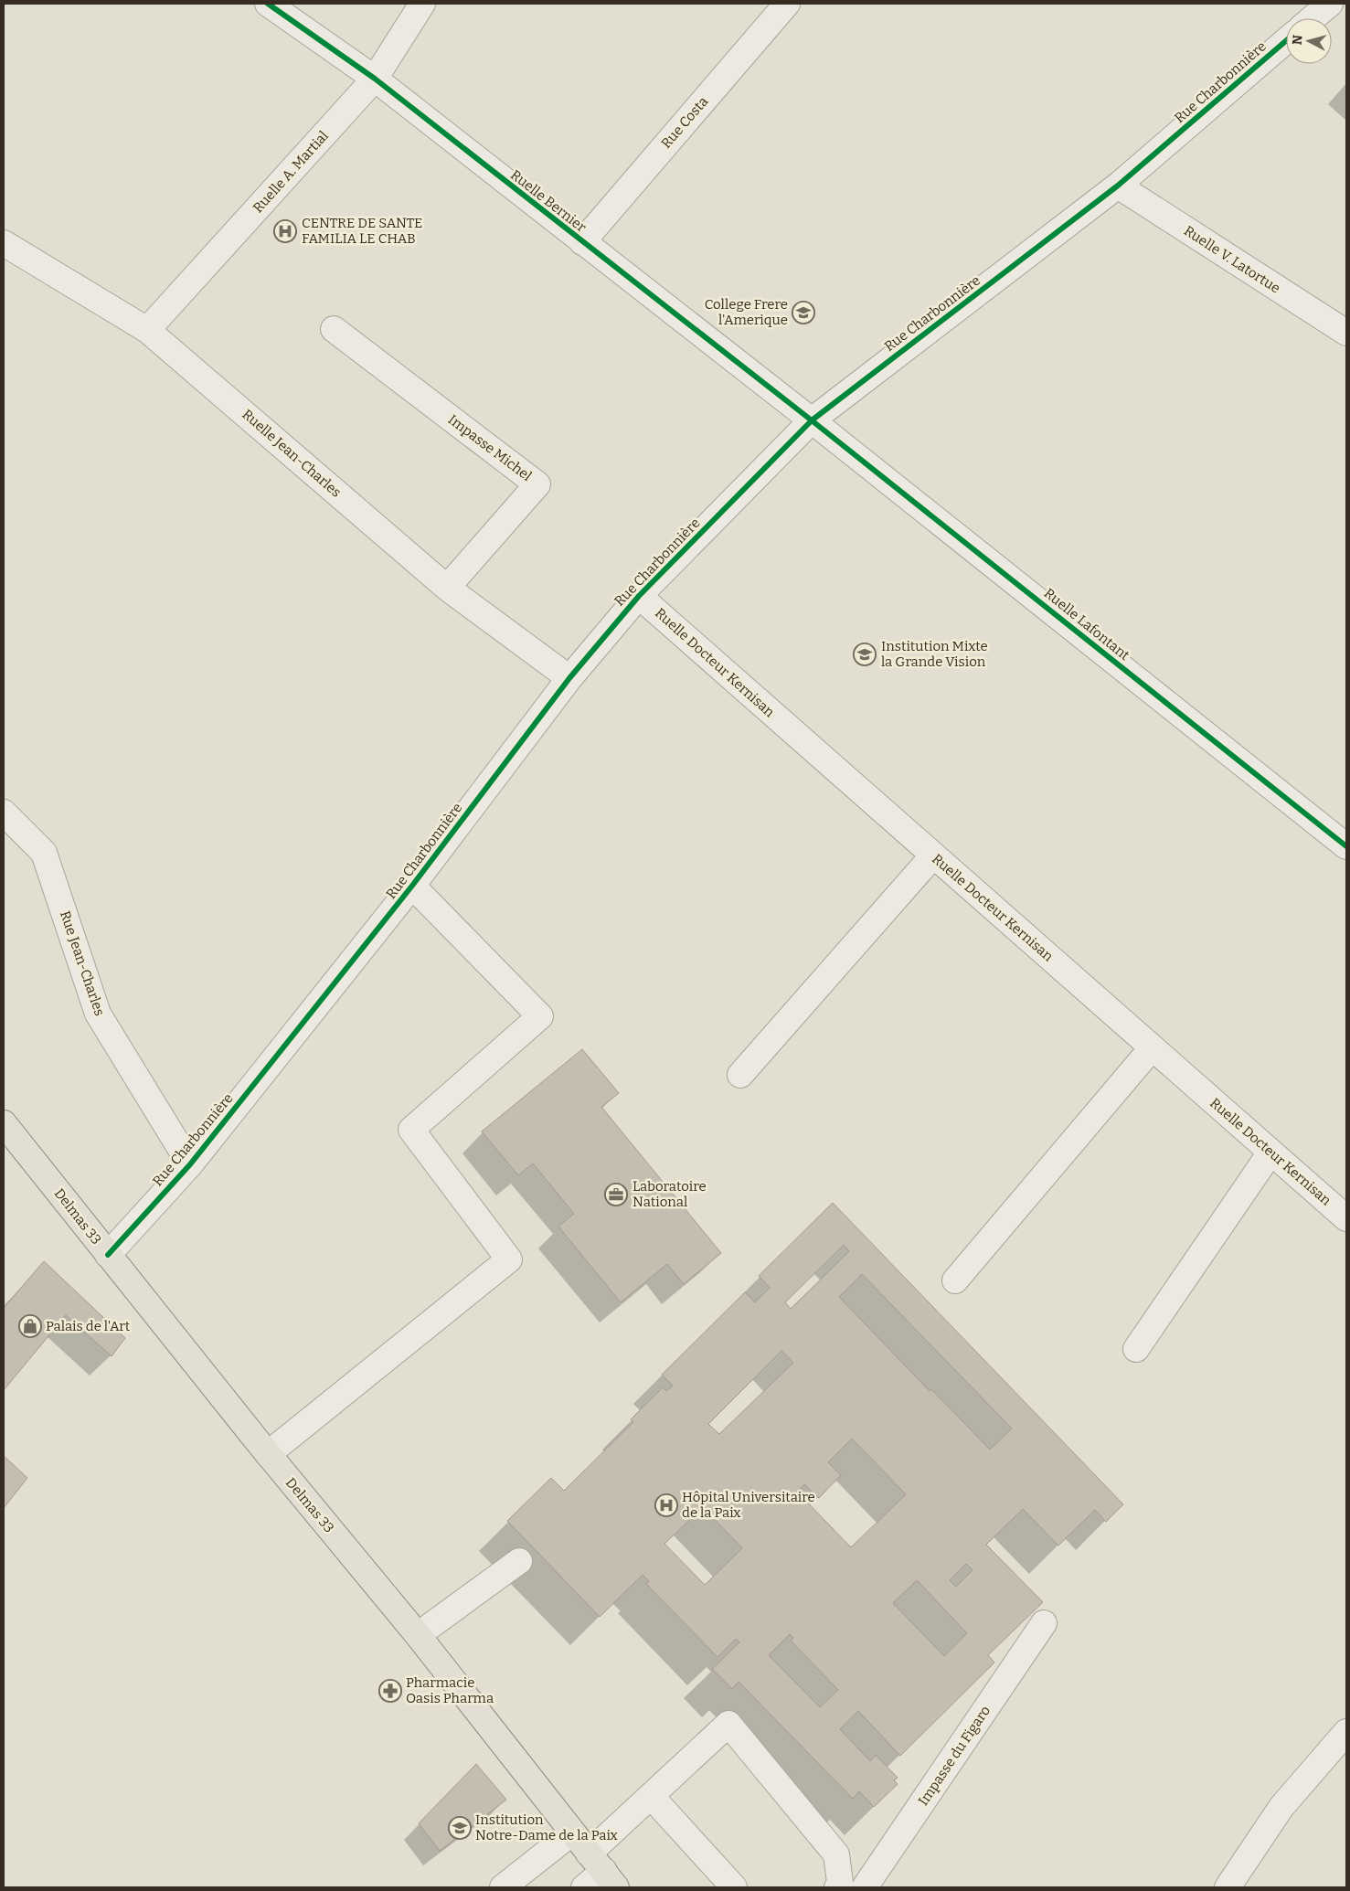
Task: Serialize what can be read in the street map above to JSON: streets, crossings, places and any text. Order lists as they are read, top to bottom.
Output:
{
  "streets": {
    "main road": ["Delmas 33"],
    "street": [
      "Rue Charbonnière",
      "Rue Costa",
      "Ruelle A. Martial",
      "Ruelle Bernier",
      "Ruelle V. Latortue",
      "Impasse Michel",
      "Ruelle Jean-Charles",
      "Ruelle Lafontant",
      "Ruelle Docteur Kernisan",
      "Rue Jean-Charles",
      "Impasse du Figaro"
    ]
  },
  "crossings": [
    ["Rue Charbonnière", "Ruelle Bernier"],
    ["Rue Charbonnière", "Ruelle V. Latortue"],
    ["Rue Charbonnière", "Ruelle Jean-Charles"],
    ["Rue Charbonnière", "Ruelle Lafontant"],
    ["Rue Charbonnière", "Ruelle Docteur Kernisan"],
    ["Rue Charbonnière", "Rue Jean-Charles"],
    ["Rue Charbonnière", "Delmas 33"],
    ["Rue Costa", "Ruelle Bernier"],
    ["Ruelle A. Martial", "Ruelle Bernier"],
    ["Ruelle A. Martial", "Ruelle Jean-Charles"],
    ["Ruelle Bernier", "Ruelle Lafontant"],
    ["Impasse Michel", "Ruelle Jean-Charles"]
  ],
  "places": {
    "hospital": ["CENTRE DE SANTE FAMILIA LE CHAB", "Hôpital Universitaire de la Paix"],
    "school or university": ["College Frere l'Amerique", "Institution Mixte la Grande Vision", "Institution Notre-Dame de la Paix"],
    "office": ["Laboratoire National"],
    "shop": ["Palais de l'Art"],
    "pharmacy": ["Pharmacie Oasis Pharma"]
  },
  "north": "left"
}
